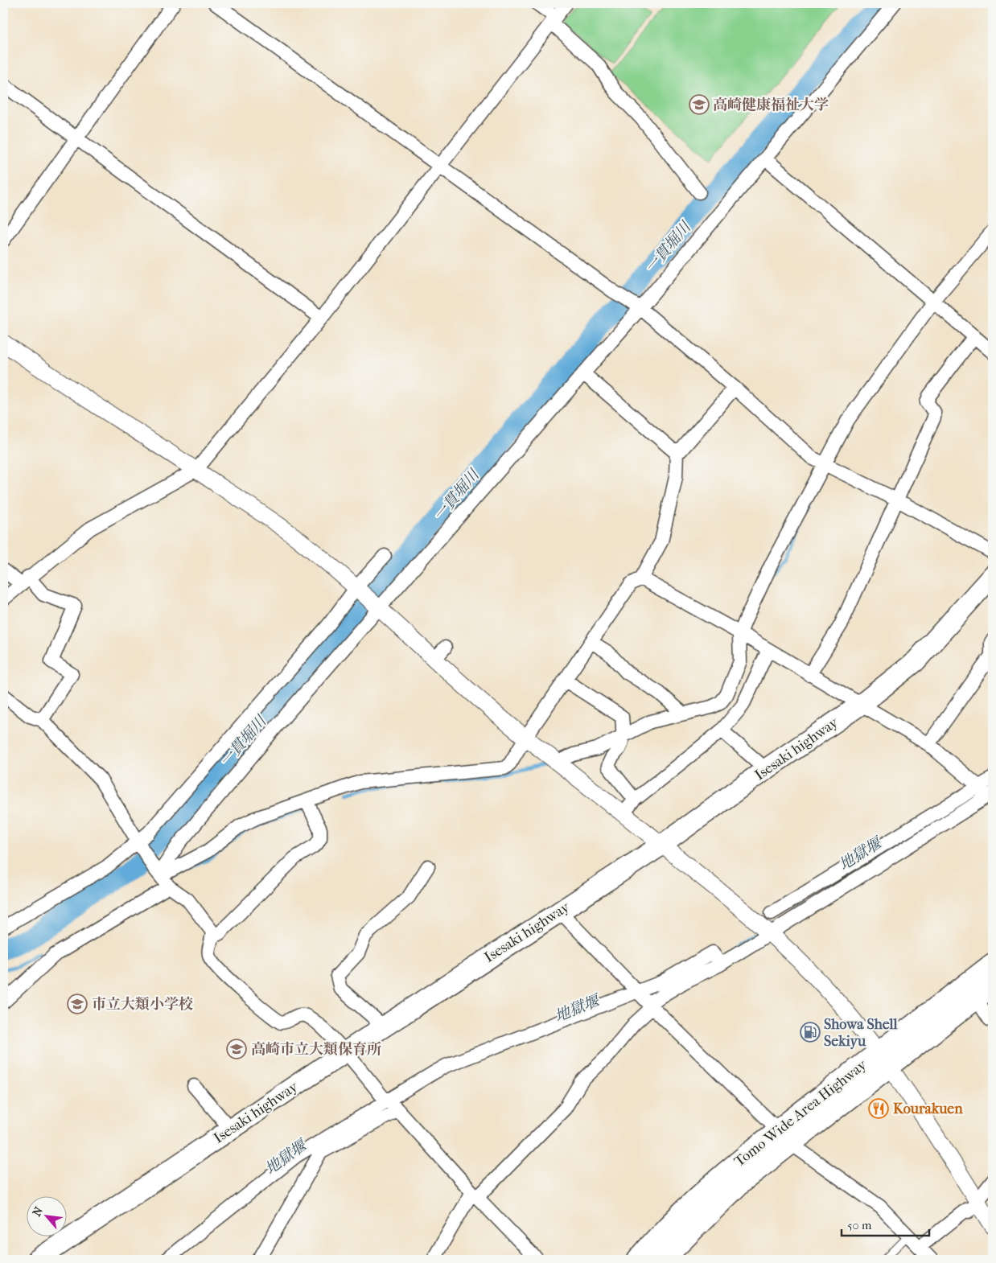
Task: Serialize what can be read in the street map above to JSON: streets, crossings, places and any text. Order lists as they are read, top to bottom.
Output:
{
  "streets": {
    "highway": ["Tomo Wide Area Highway"],
    "main road": ["Isesaki highway"]
  },
  "water": ["一貫堀川", "地獄堰"],
  "places": {
    "school or university": ["高崎健康福祉大学", "市立大類小学校", "高崎市立大類保育所"],
    "fuel station": ["Showa Shell Sekiyu"],
    "restaurant": ["Kourakuen"]
  },
  "scale_bar": "50 m",
  "north": "top left"
}
